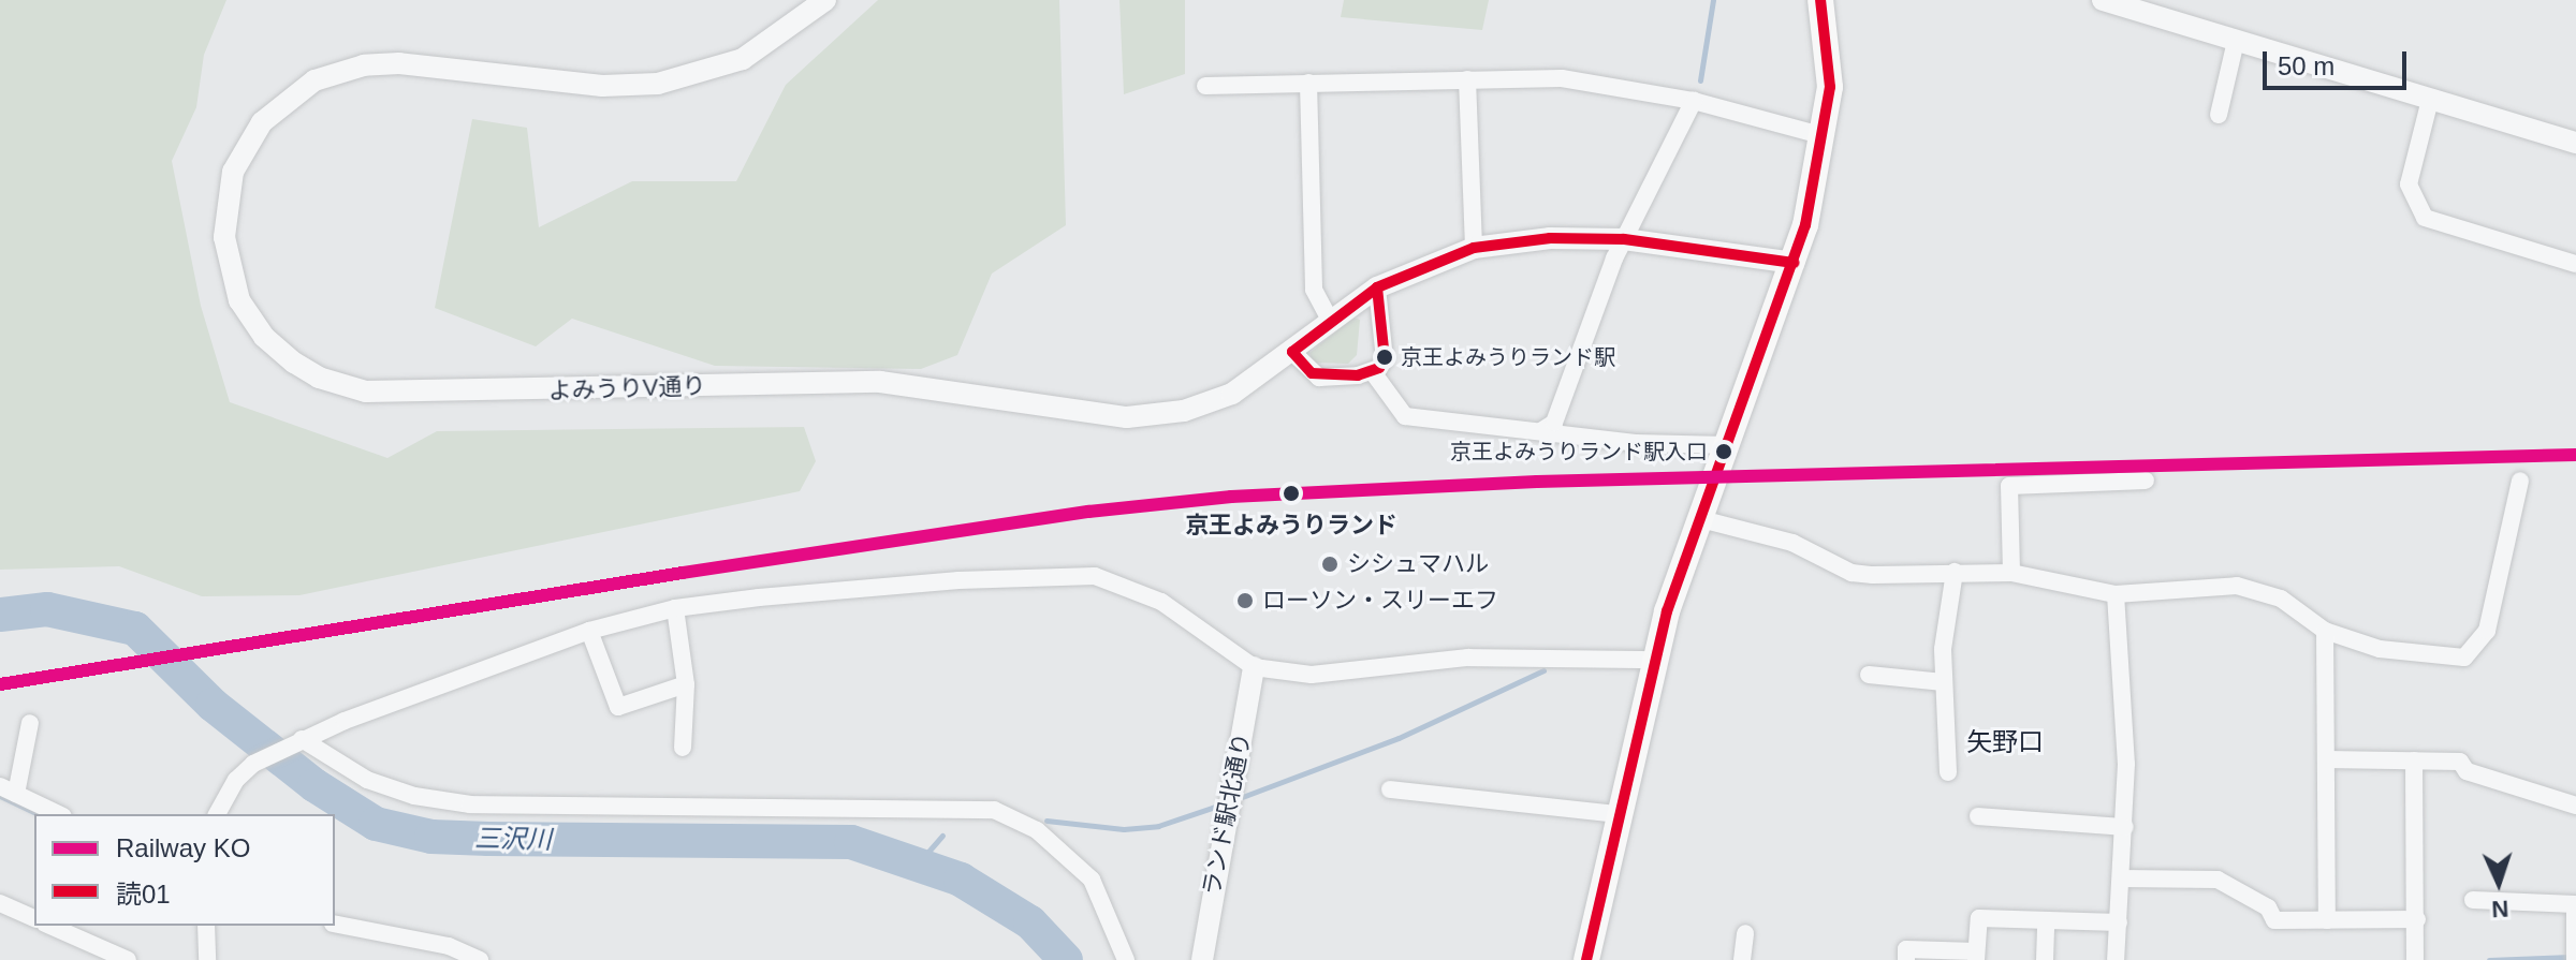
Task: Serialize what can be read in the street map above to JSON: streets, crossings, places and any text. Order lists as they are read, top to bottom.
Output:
{
  "streets": {
    "street": ["よみうりV通り", "ランド駅北通り"]
  },
  "districts": ["矢野口"],
  "water": ["三沢川"],
  "places": [
    "京王よみうりランド駅",
    "京王よみうりランド駅入口",
    "京王よみうりランド",
    "シシュマハル",
    "ローソン・スリーエフ"
  ],
  "lines": ["transit line 読01", "rail line KO"],
  "legend": ["Railway KO", "読01"],
  "scale_bar": "50 m",
  "north": "bottom"
}
